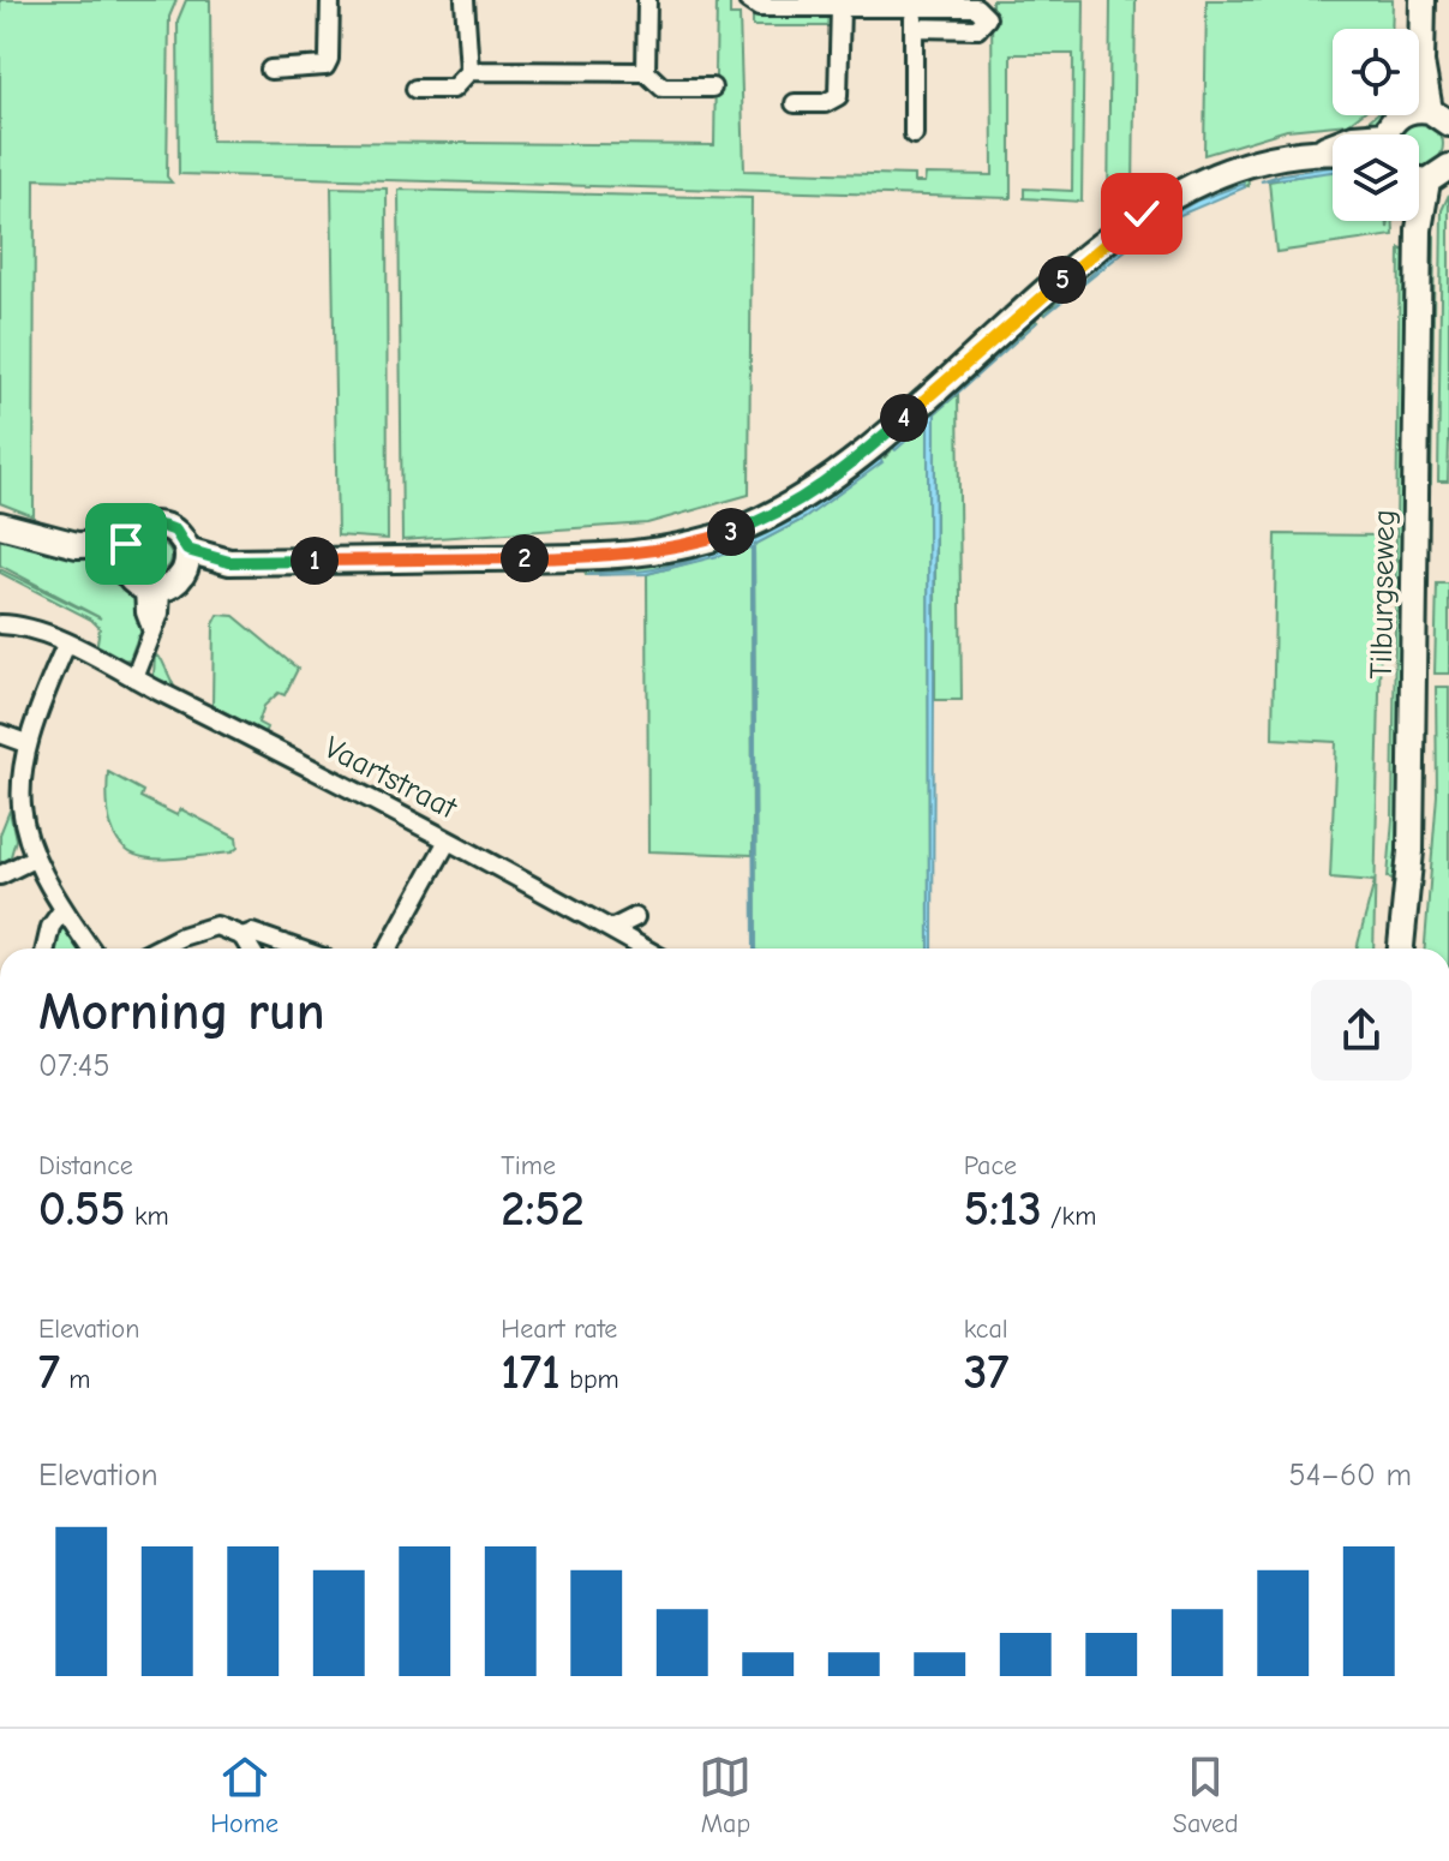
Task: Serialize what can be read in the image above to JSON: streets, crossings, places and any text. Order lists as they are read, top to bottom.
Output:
{
  "streets": {
    "main road": ["Tilburgseweg"],
    "street": ["Vaartstraat"]
  },
  "page": {
    "pins": [
      "5",
      "4",
      "3",
      "2",
      "1"
    ],
    "heading": ["Morning run", "07:45"],
    "stats": [
      ["Distance", "0.55 km"],
      ["Time", "2:52"],
      ["Pace", "5:13 /km"],
      ["Elevation", "7 m"],
      ["Heart rate", "171 bpm"],
      ["kcal", "37"]
    ],
    "chart": ["Elevation", "54–60 m"],
    "tabs": ["Home", "Map", "Saved"]
  }
}
